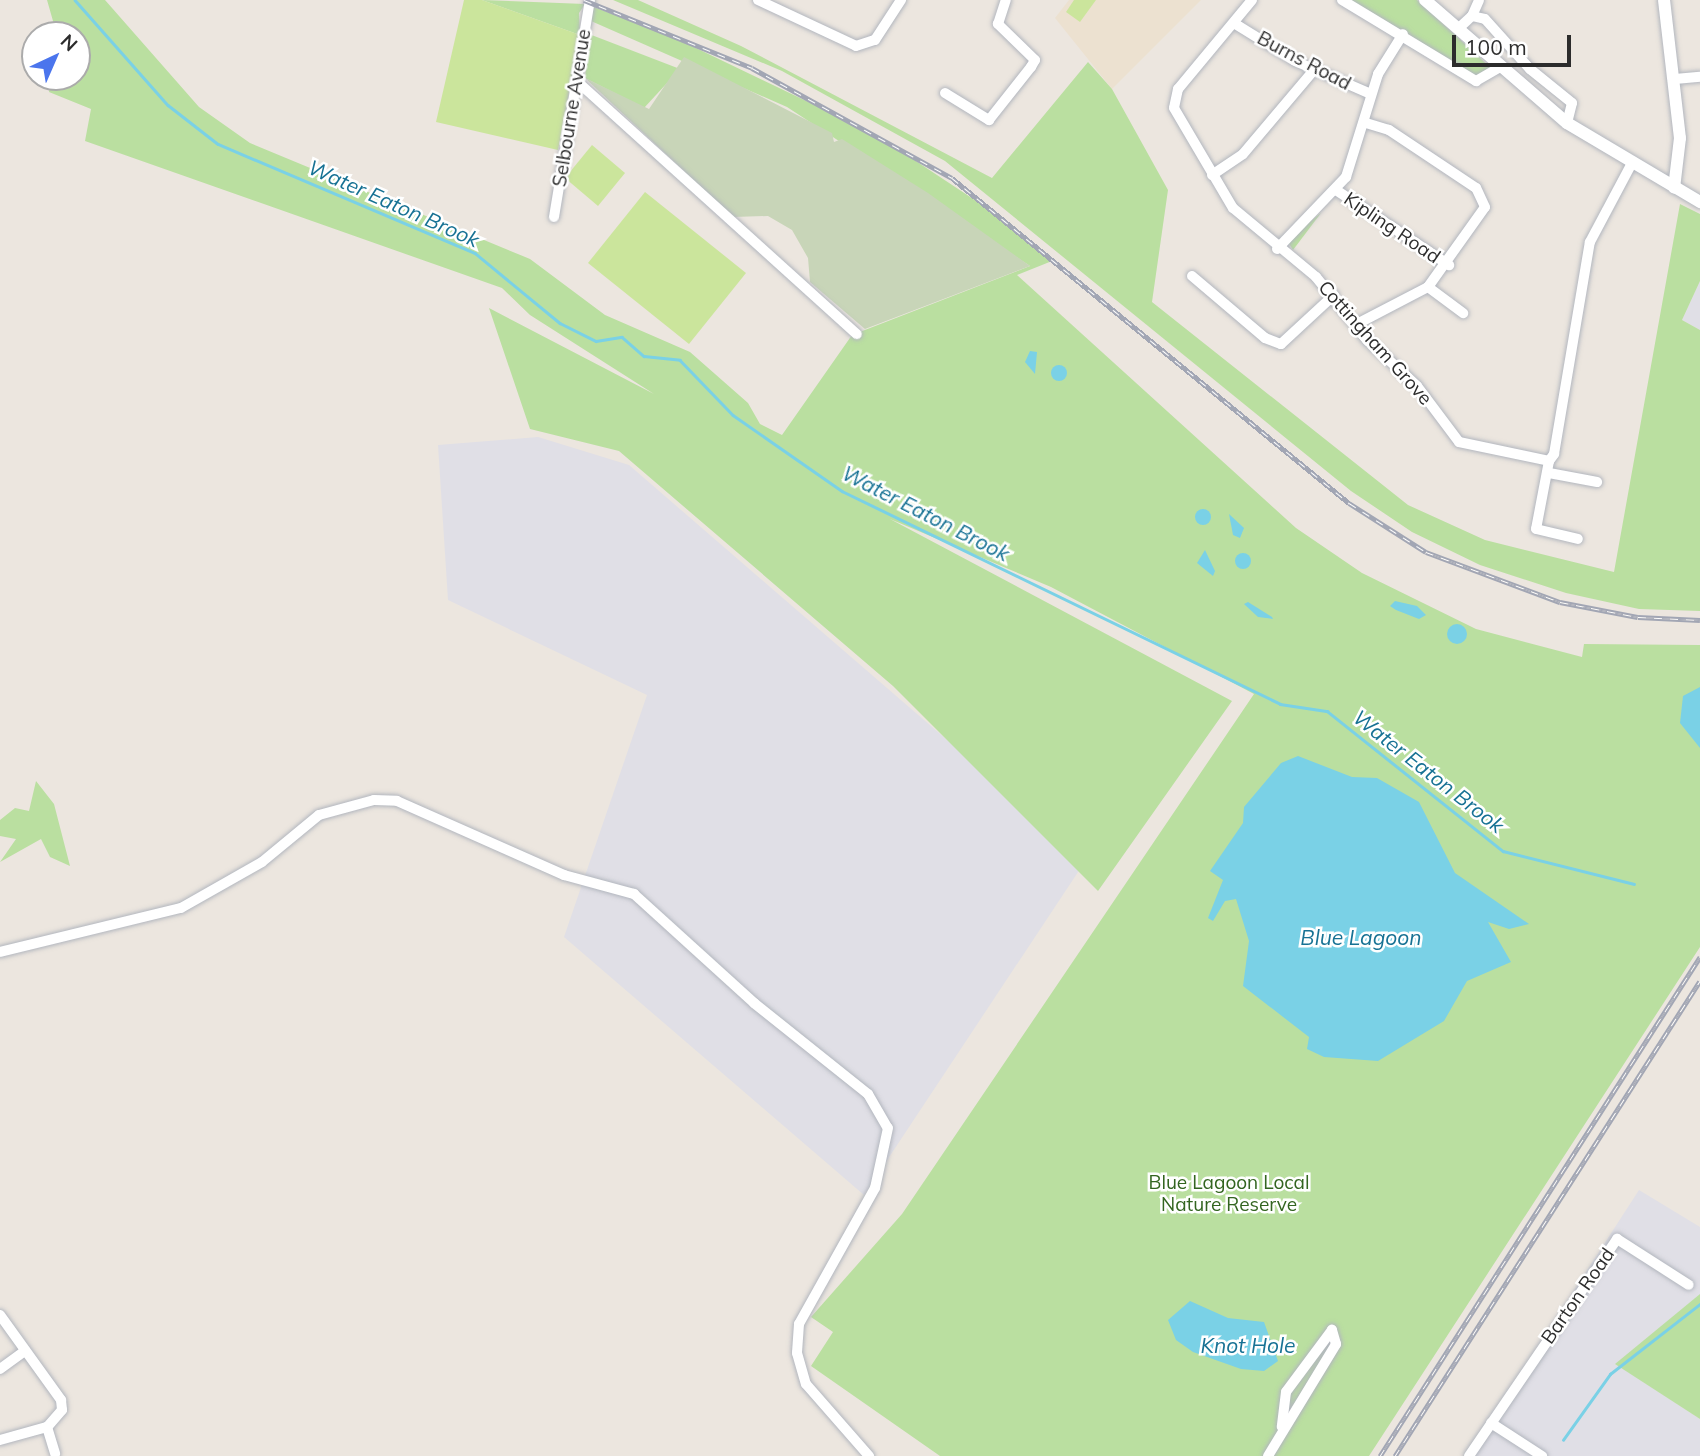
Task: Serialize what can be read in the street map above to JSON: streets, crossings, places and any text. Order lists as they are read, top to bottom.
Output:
{
  "streets": {
    "street": [
      "Burns Road",
      "Selbourne Avenue",
      "Kipling Road",
      "Cottingham Grove",
      "Barton Road"
    ]
  },
  "crossings": [
    ["Burns Road", "Cottingham Grove"]
  ],
  "water": ["Water Eaton Brook", "Blue Lagoon", "Knot Hole"],
  "parks": ["Blue Lagoon Local Nature Reserve"],
  "scale_bar": "100 m",
  "north": "top right"
}
